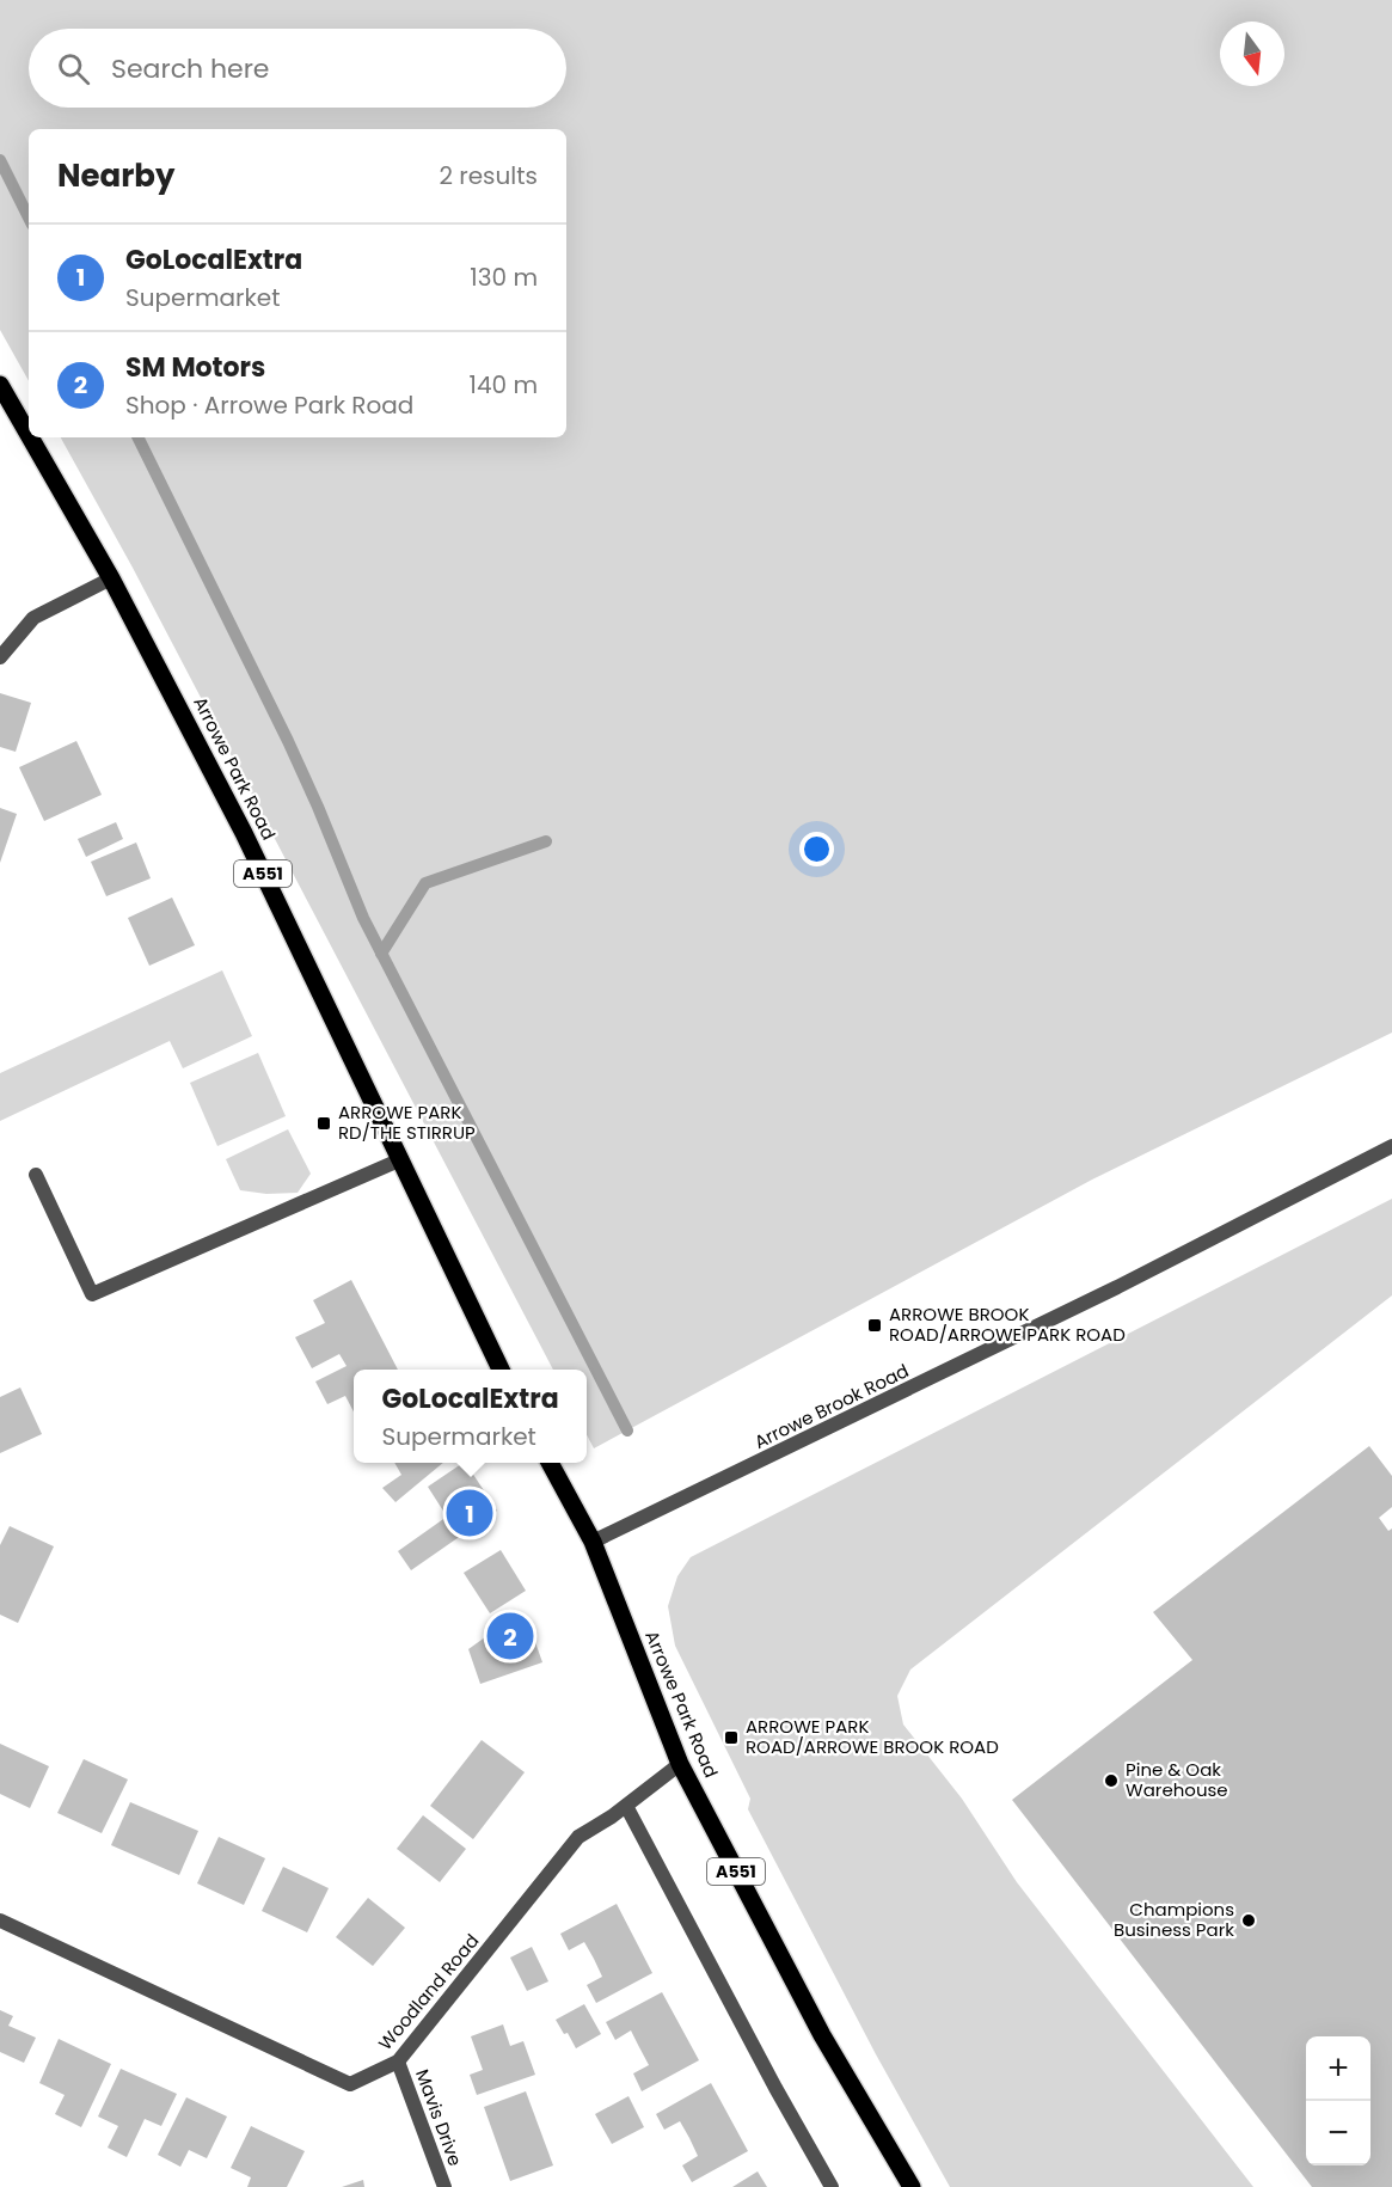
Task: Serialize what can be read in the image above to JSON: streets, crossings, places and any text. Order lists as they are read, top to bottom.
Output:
{
  "streets": {
    "main road": ["Arrowe Park Road", "A551"],
    "street": ["Arrowe Brook Road", "Woodland Road", "Mavis Drive"]
  },
  "crossings": [
    ["Arrowe Park Road", "Arrowe Brook Road"],
    ["Arrowe Park Road", "Woodland Road"],
    ["Woodland Road", "Mavis Drive"]
  ],
  "places": {
    "transit": ["ARROWE PARK RD/THE STIRRUP", "ARROWE BROOK ROAD/ARROWE PARK ROAD", "ARROWE PARK ROAD/ARROWE BROOK ROAD"],
    "other": ["Pine & Oak Warehouse", "Champions Business Park"]
  },
  "north": "bottom",
  "page": {
    "search": "Search here",
    "heading": ["Nearby", "2 results"],
    "list": [
      {
        "mark": "1",
        "name": "GoLocalExtra",
        "note": "Supermarket",
        "value": "130 m"
      },
      {
        "mark": "2",
        "name": "SM Motors",
        "note": "Shop · Arrowe Park Road",
        "value": "140 m"
      }
    ],
    "popup": ["GoLocalExtra", "Supermarket"],
    "pins": ["1", "2"],
    "map_buttons": ["+", "−"]
  }
}
